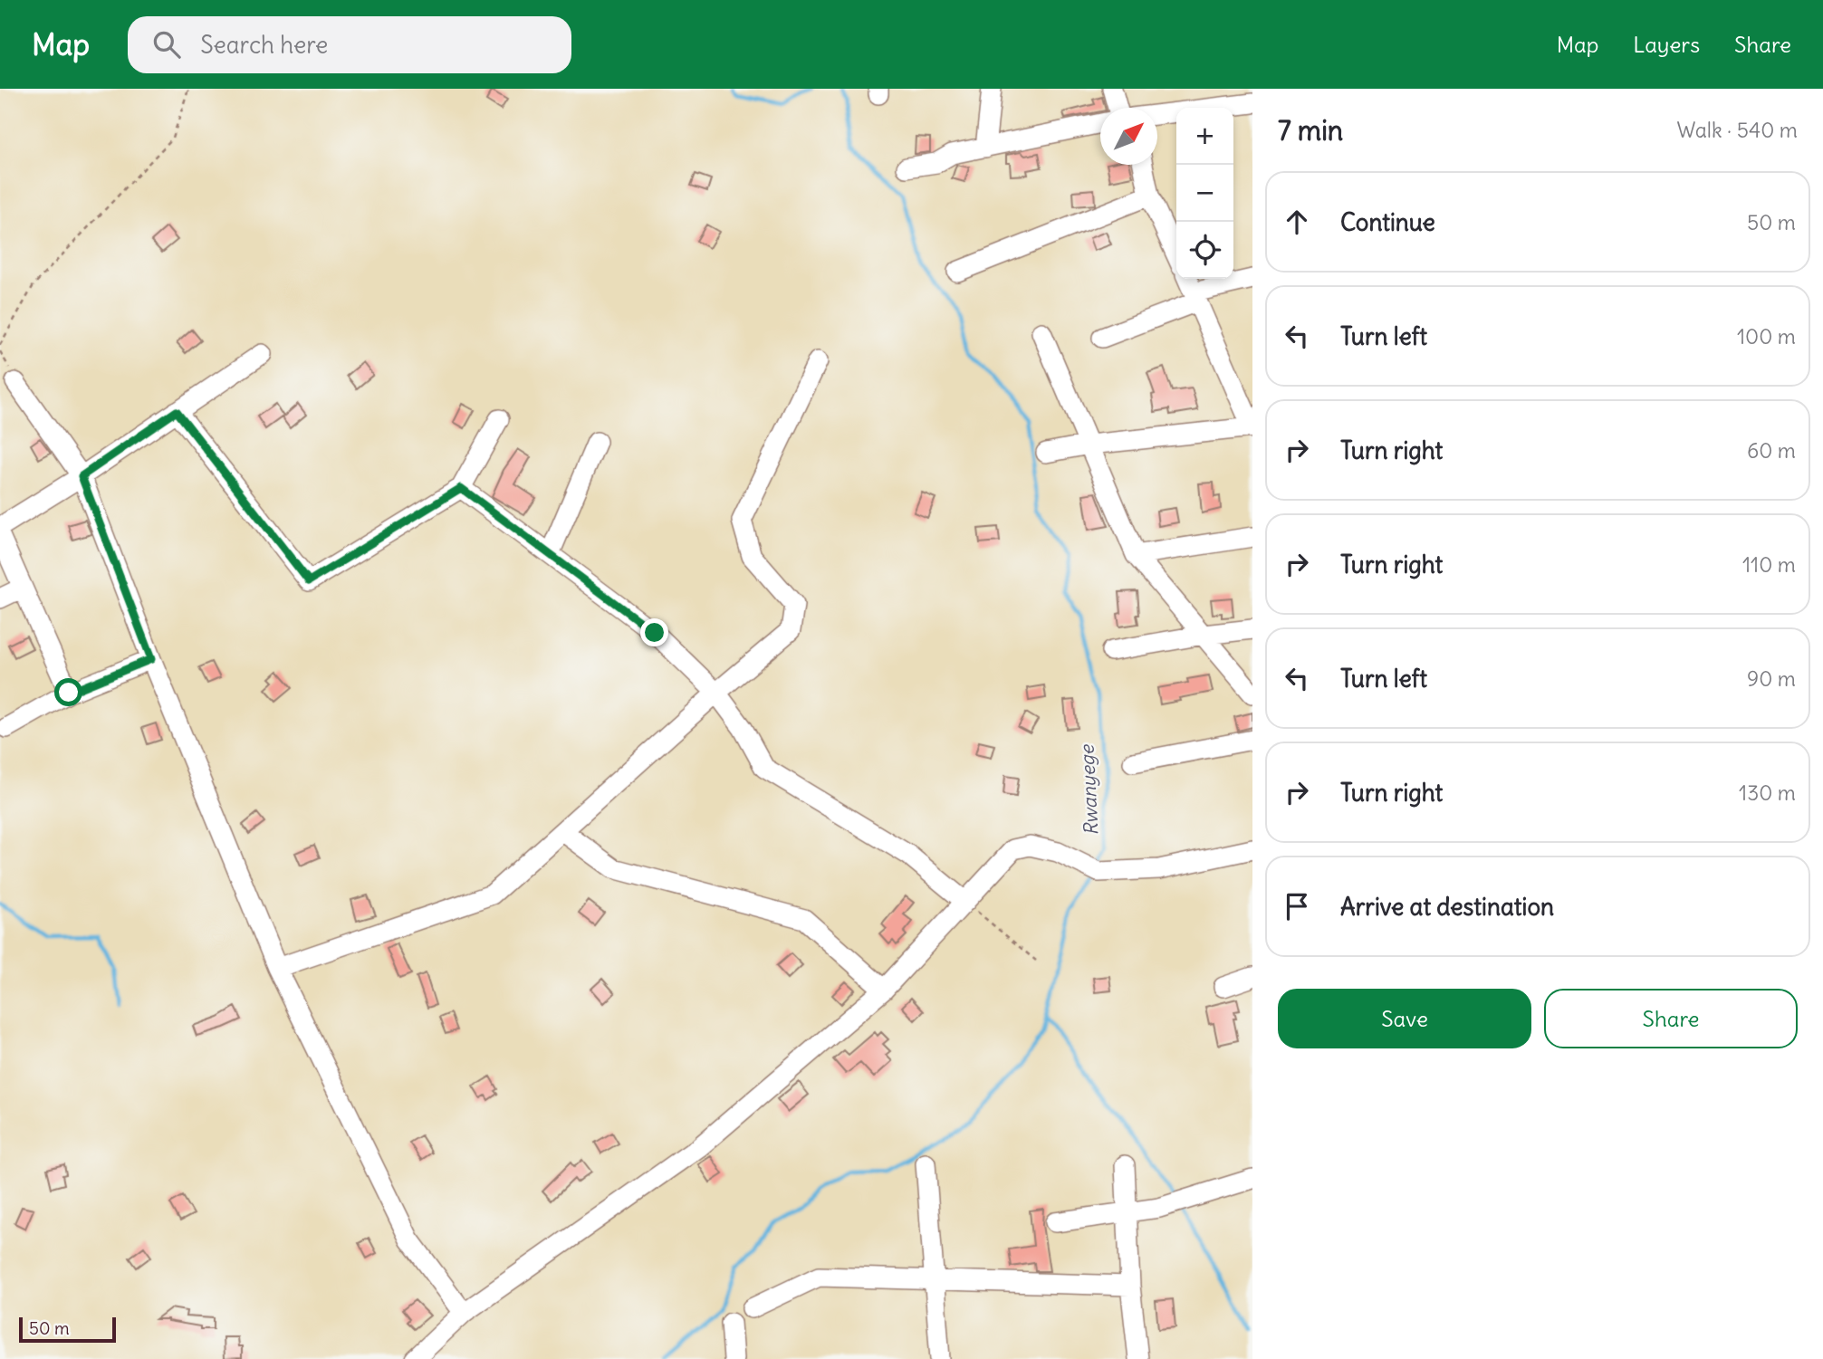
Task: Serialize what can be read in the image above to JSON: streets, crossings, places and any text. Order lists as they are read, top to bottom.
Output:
{
  "water": ["Rwanyege"],
  "scale_bar": "50 m",
  "north": "top right",
  "page": {
    "header": "Map",
    "search": "Search here",
    "nav": ["Map", "Layers", "Share"],
    "heading": ["7 min", "Walk · 540 m"],
    "map_buttons": ["+", "−"],
    "list": [
      ["Continue", "50 m"],
      ["Turn left", "100 m"],
      ["Turn right", "60 m"],
      ["Turn right", "110 m"],
      ["Turn left", "90 m"],
      ["Turn right", "130 m"],
      "Arrive at destination"
    ],
    "buttons": ["Save", "Share"],
    "scale": "50 m"
  }
}
